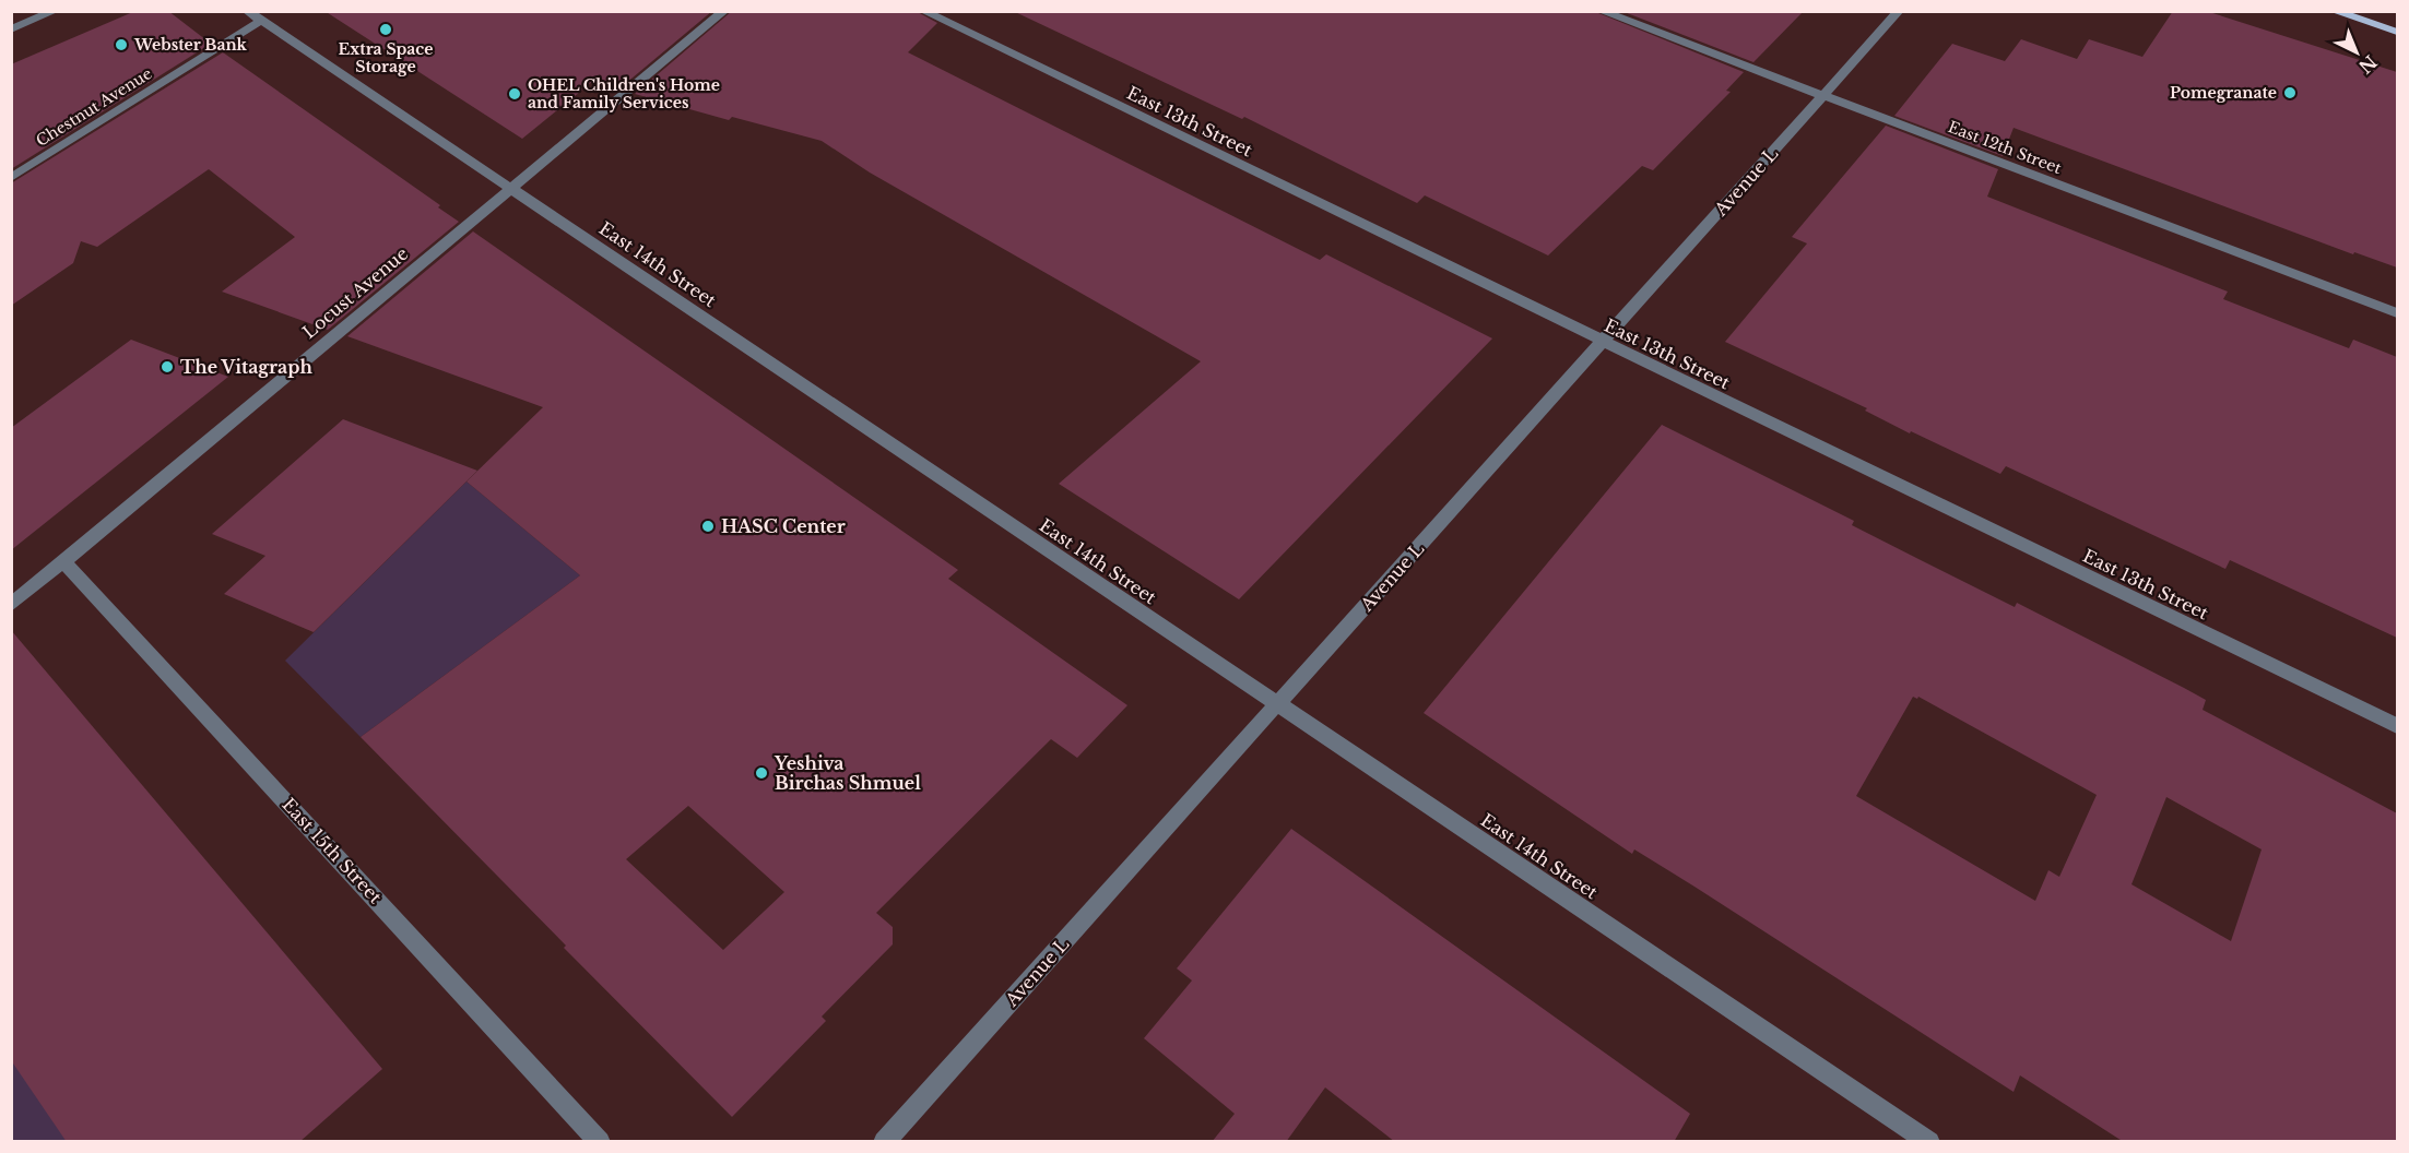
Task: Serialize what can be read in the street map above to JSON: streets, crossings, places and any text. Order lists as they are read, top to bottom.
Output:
{
  "streets": {
    "street": [
      "Chestnut Avenue",
      "East 13th Street",
      "East 12th Street",
      "Avenue L",
      "East 14th Street",
      "Locust Avenue",
      "East 15th Street"
    ]
  },
  "crossings": [
    ["Chestnut Avenue", "East 14th Street"],
    ["East 13th Street", "Avenue L"],
    ["East 12th Street", "Avenue L"],
    ["Avenue L", "East 14th Street"],
    ["East 14th Street", "Locust Avenue"],
    ["Locust Avenue", "East 15th Street"]
  ],
  "places": [
    "Extra Space Storage",
    "Webster Bank",
    "Pomegranate",
    "OHEL Children's Home and Family Services",
    "The Vitagraph",
    "HASC Center",
    "Yeshiva Birchas Shmuel"
  ],
  "north": "bottom right"
}
